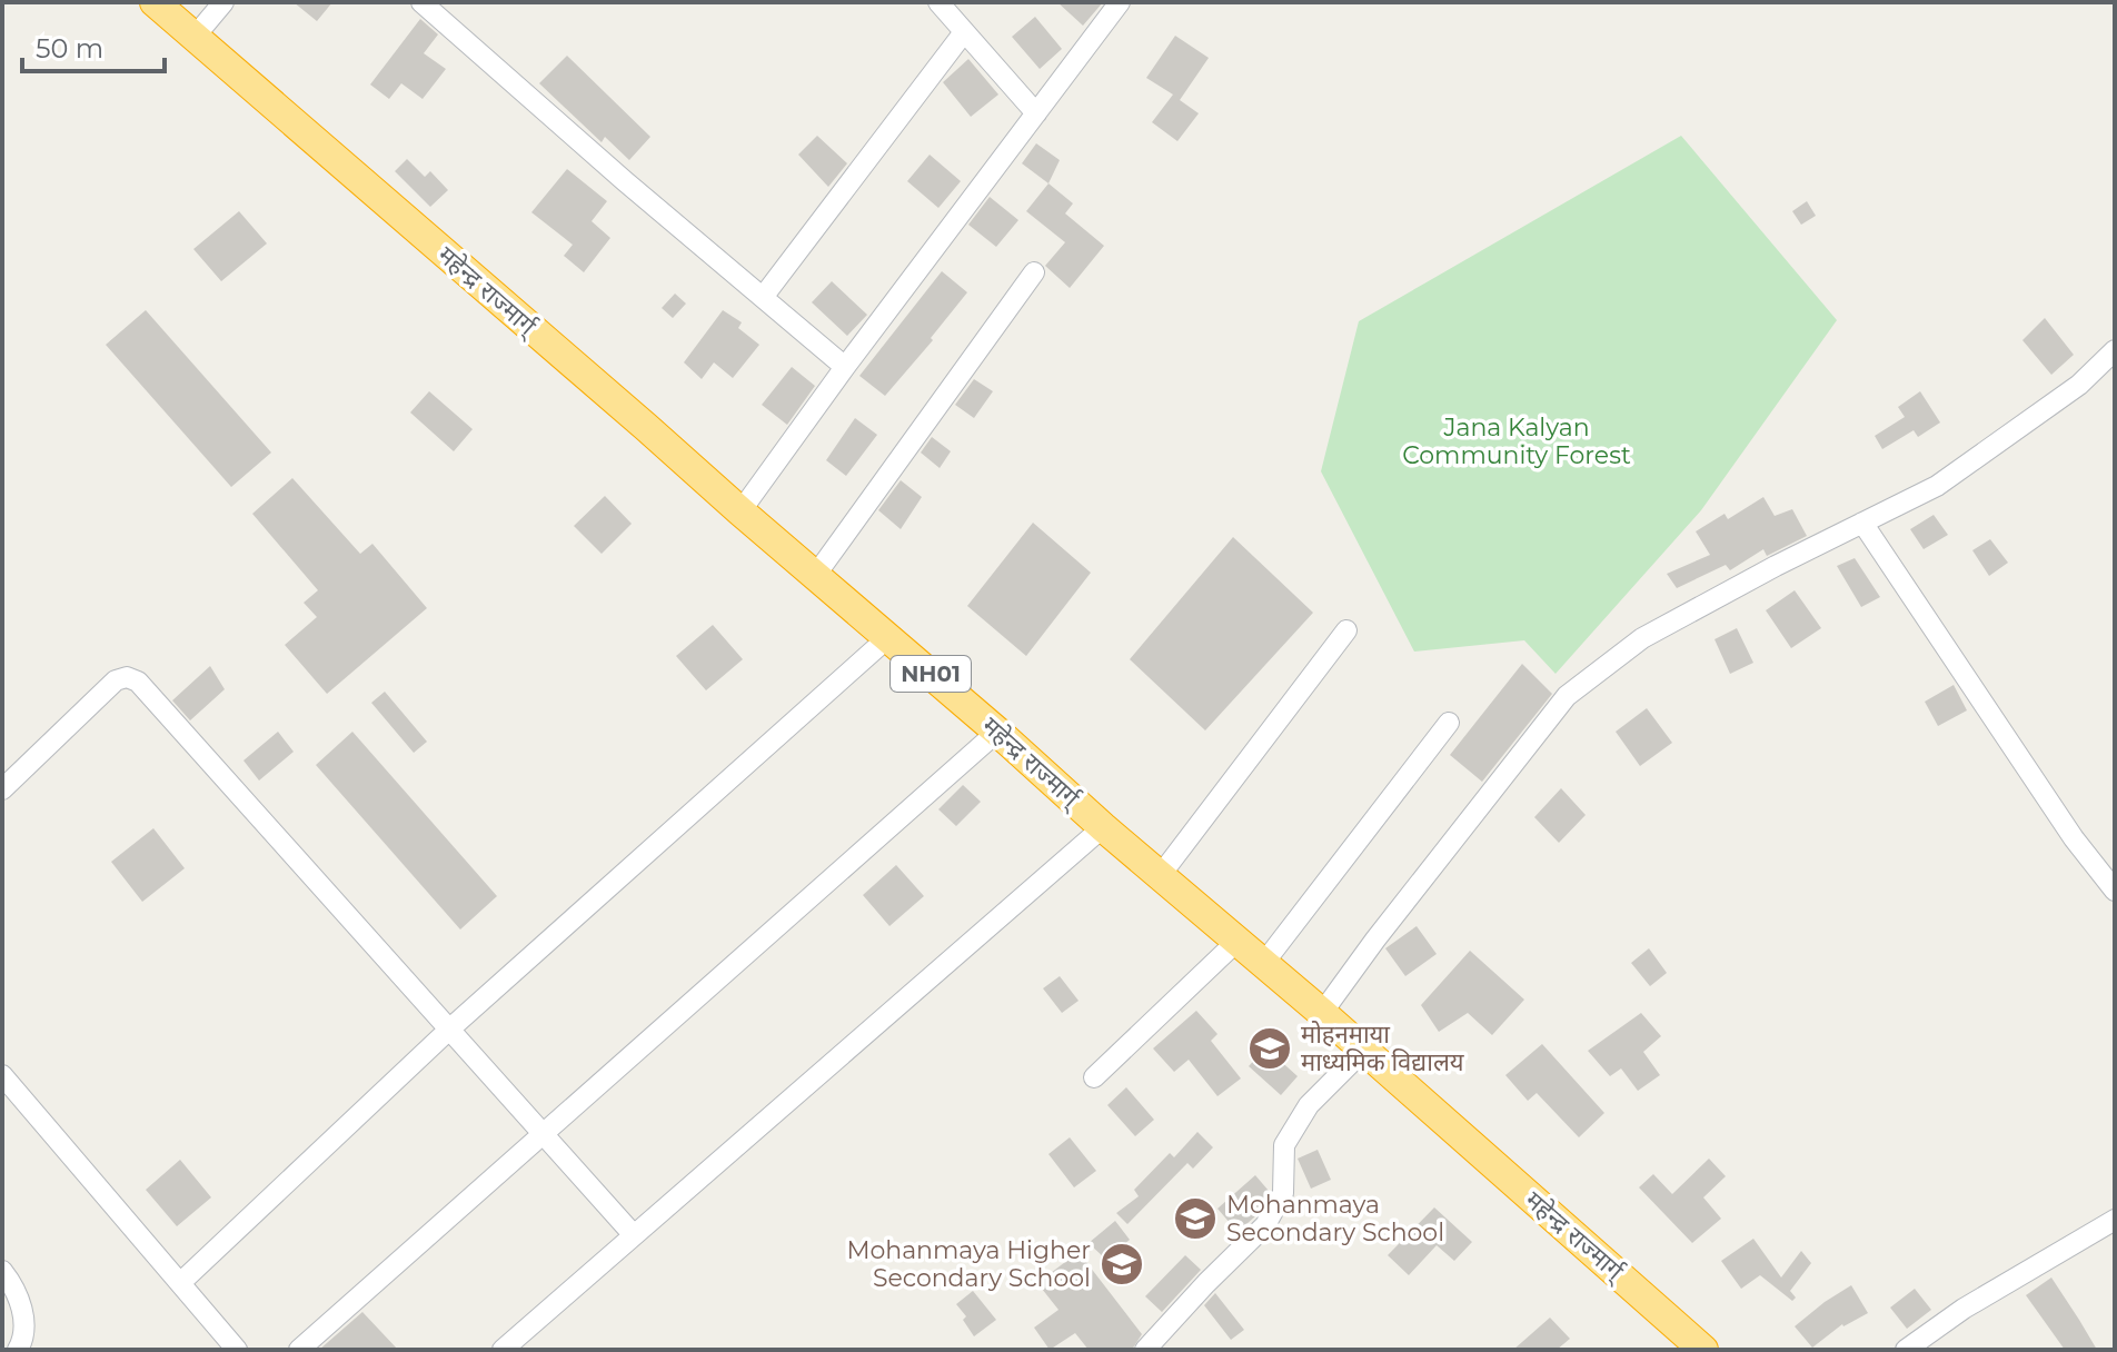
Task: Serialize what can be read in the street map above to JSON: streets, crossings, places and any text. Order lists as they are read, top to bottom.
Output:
{
  "streets": {
    "highway": ["महेन्द्र राज्मार्ग्", "NH01"]
  },
  "parks": ["Jana Kalyan Community Forest"],
  "places": {
    "school or university": ["मोहनमाया माध्यमिक विद्यालय", "Mohanmaya Secondary School", "Mohanmaya Higher Secondary School"]
  },
  "scale_bar": "50 m"
}
